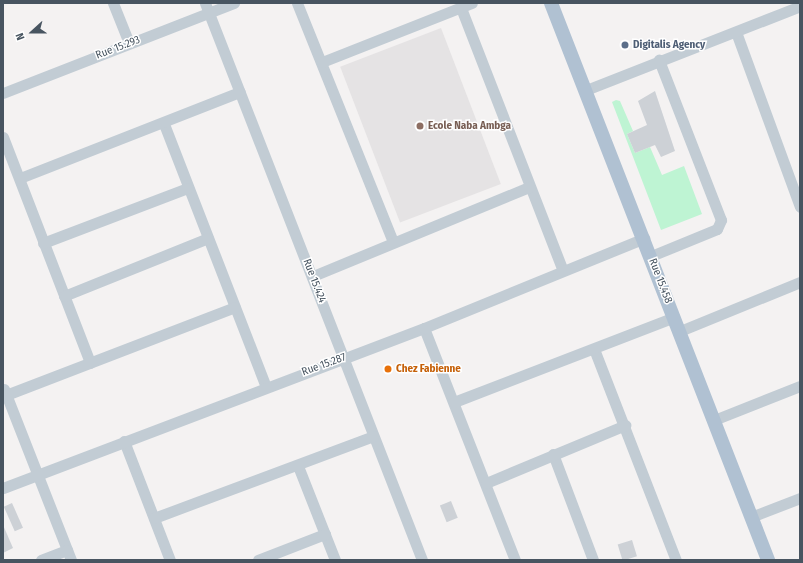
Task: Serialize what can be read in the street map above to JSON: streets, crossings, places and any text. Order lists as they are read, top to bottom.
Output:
{
  "streets": {
    "main road": ["Rue 15.458"],
    "street": ["Rue 15.293", "Rue 15.424", "Rue 15.287"]
  },
  "crossings": [
    ["Rue 15.293", "Rue 15.424"],
    ["Rue 15.424", "Rue 15.287"],
    ["Rue 15.458", "Rue 15.287"]
  ],
  "places": ["Digitalis Agency", "Ecole Naba Ambga", "Chez Fabienne"],
  "north": "left"
}
